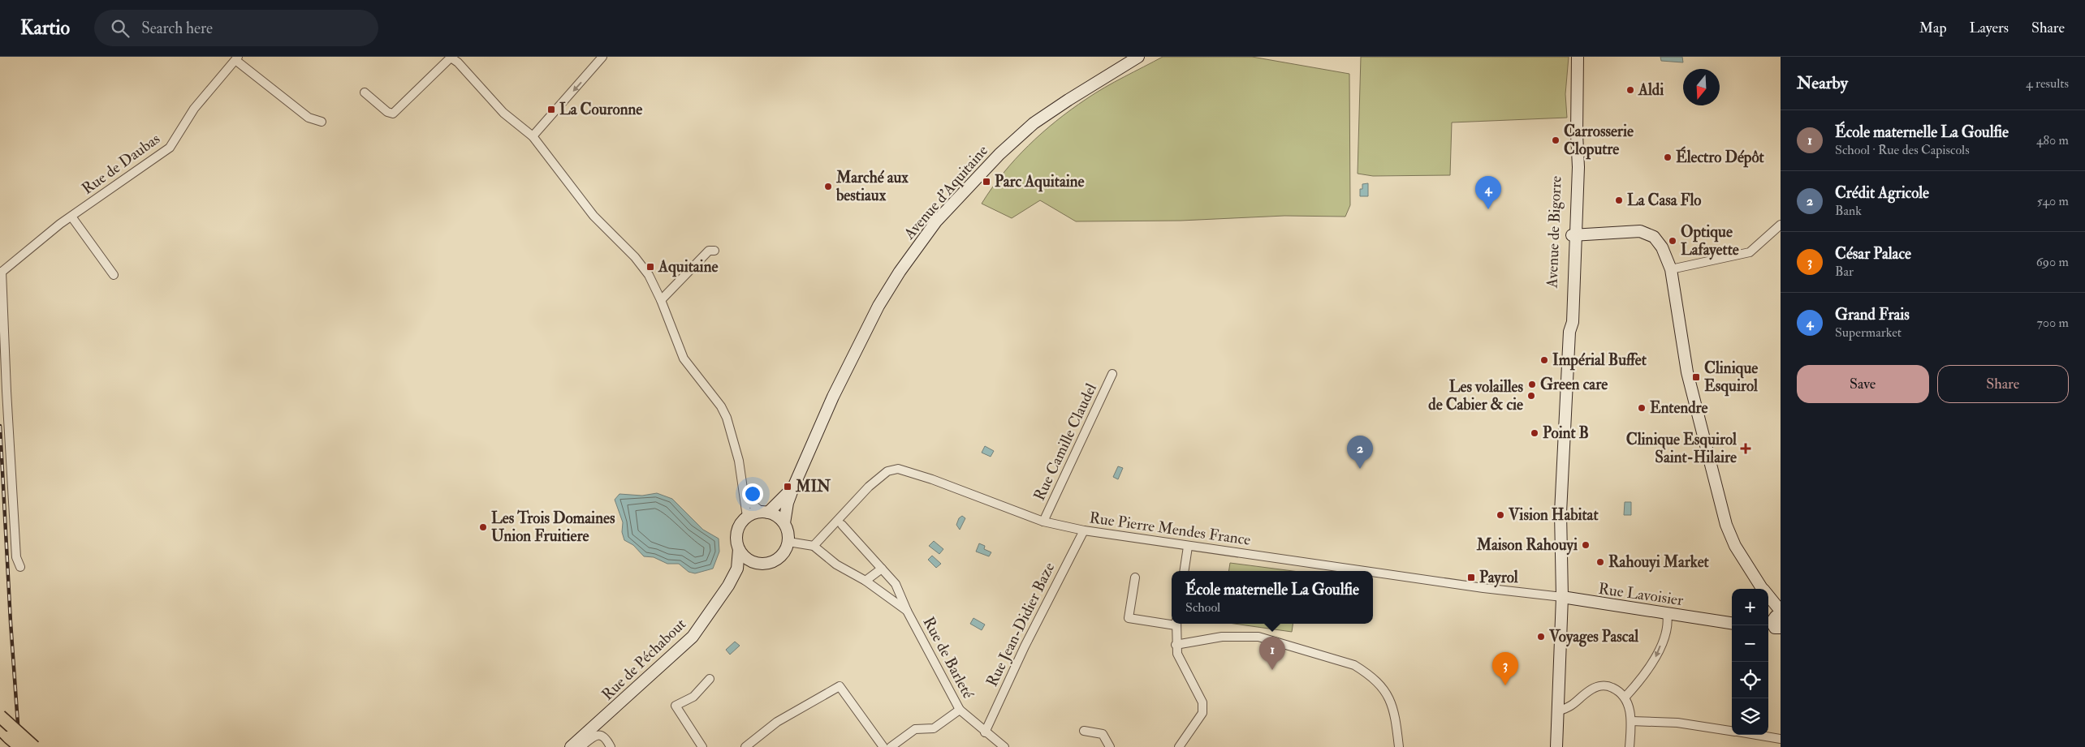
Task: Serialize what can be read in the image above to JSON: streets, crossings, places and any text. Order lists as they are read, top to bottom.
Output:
{
  "streets": {
    "street": [
      "Rue de Daubas",
      "Avenue d'Aquitaine",
      "Avenue de Bigorre",
      "Rue Camille Claudel",
      "Rue Pierre Mendes France",
      "Rue Lavoisier",
      "Rue Jean-Didier Baze",
      "Rue de Barleté",
      "Rue de Péchabout"
    ]
  },
  "crossings": [
    ["Avenue d'Aquitaine", "Rue de Péchabout"],
    ["Avenue de Bigorre", "Rue Pierre Mendes France"],
    ["Avenue de Bigorre", "Rue Lavoisier"],
    ["Rue Camille Claudel", "Rue Pierre Mendes France"],
    ["Rue Pierre Mendes France", "Rue Lavoisier"],
    ["Rue Pierre Mendes France", "Rue Jean-Didier Baze"],
    ["Rue Pierre Mendes France", "Rue de Barleté"],
    ["Rue Jean-Didier Baze", "Rue de Barleté"]
  ],
  "places": {
    "other": [
      "Aldi",
      "Carrosserie Cloputre",
      "Électro Dépôt",
      "Marché aux bestiaux",
      "La Casa Flo",
      "Optique Lafayette",
      "Impérial Buffet",
      "Green care",
      "Les volailles de Cabier & cie",
      "Entendre",
      "Point B",
      "Vision Habitat",
      "Les Trois Domaines Union Fruitiere",
      "Maison Rahouyi",
      "Rahouyi Market",
      "Voyages Pascal"
    ],
    "transit": [
      "La Couronne",
      "Parc Aquitaine",
      "Aquitaine",
      "Clinique Esquirol",
      "MIN",
      "Payrol"
    ],
    "health": ["Clinique Esquirol Saint-Hilaire"]
  },
  "north": "bottom",
  "page": {
    "header": "Kartio",
    "search": "Search here",
    "nav": ["Map", "Layers", "Share"],
    "heading": ["Nearby", "4 results"],
    "list": [
      {
        "mark": "1",
        "name": "École maternelle La Goulfie",
        "note": "School · Rue des Capiscols",
        "value": "480 m"
      },
      {
        "mark": "2",
        "name": "Crédit Agricole",
        "note": "Bank",
        "value": "540 m"
      },
      {
        "mark": "3",
        "name": "César Palace",
        "note": "Bar",
        "value": "690 m"
      },
      {
        "mark": "4",
        "name": "Grand Frais",
        "note": "Supermarket",
        "value": "700 m"
      }
    ],
    "pins": [
      "4",
      "2",
      "1",
      "3"
    ],
    "buttons": ["Save", "Share"],
    "popup": ["École maternelle La Goulfie", "School"],
    "map_buttons": ["+", "−"]
  }
}
